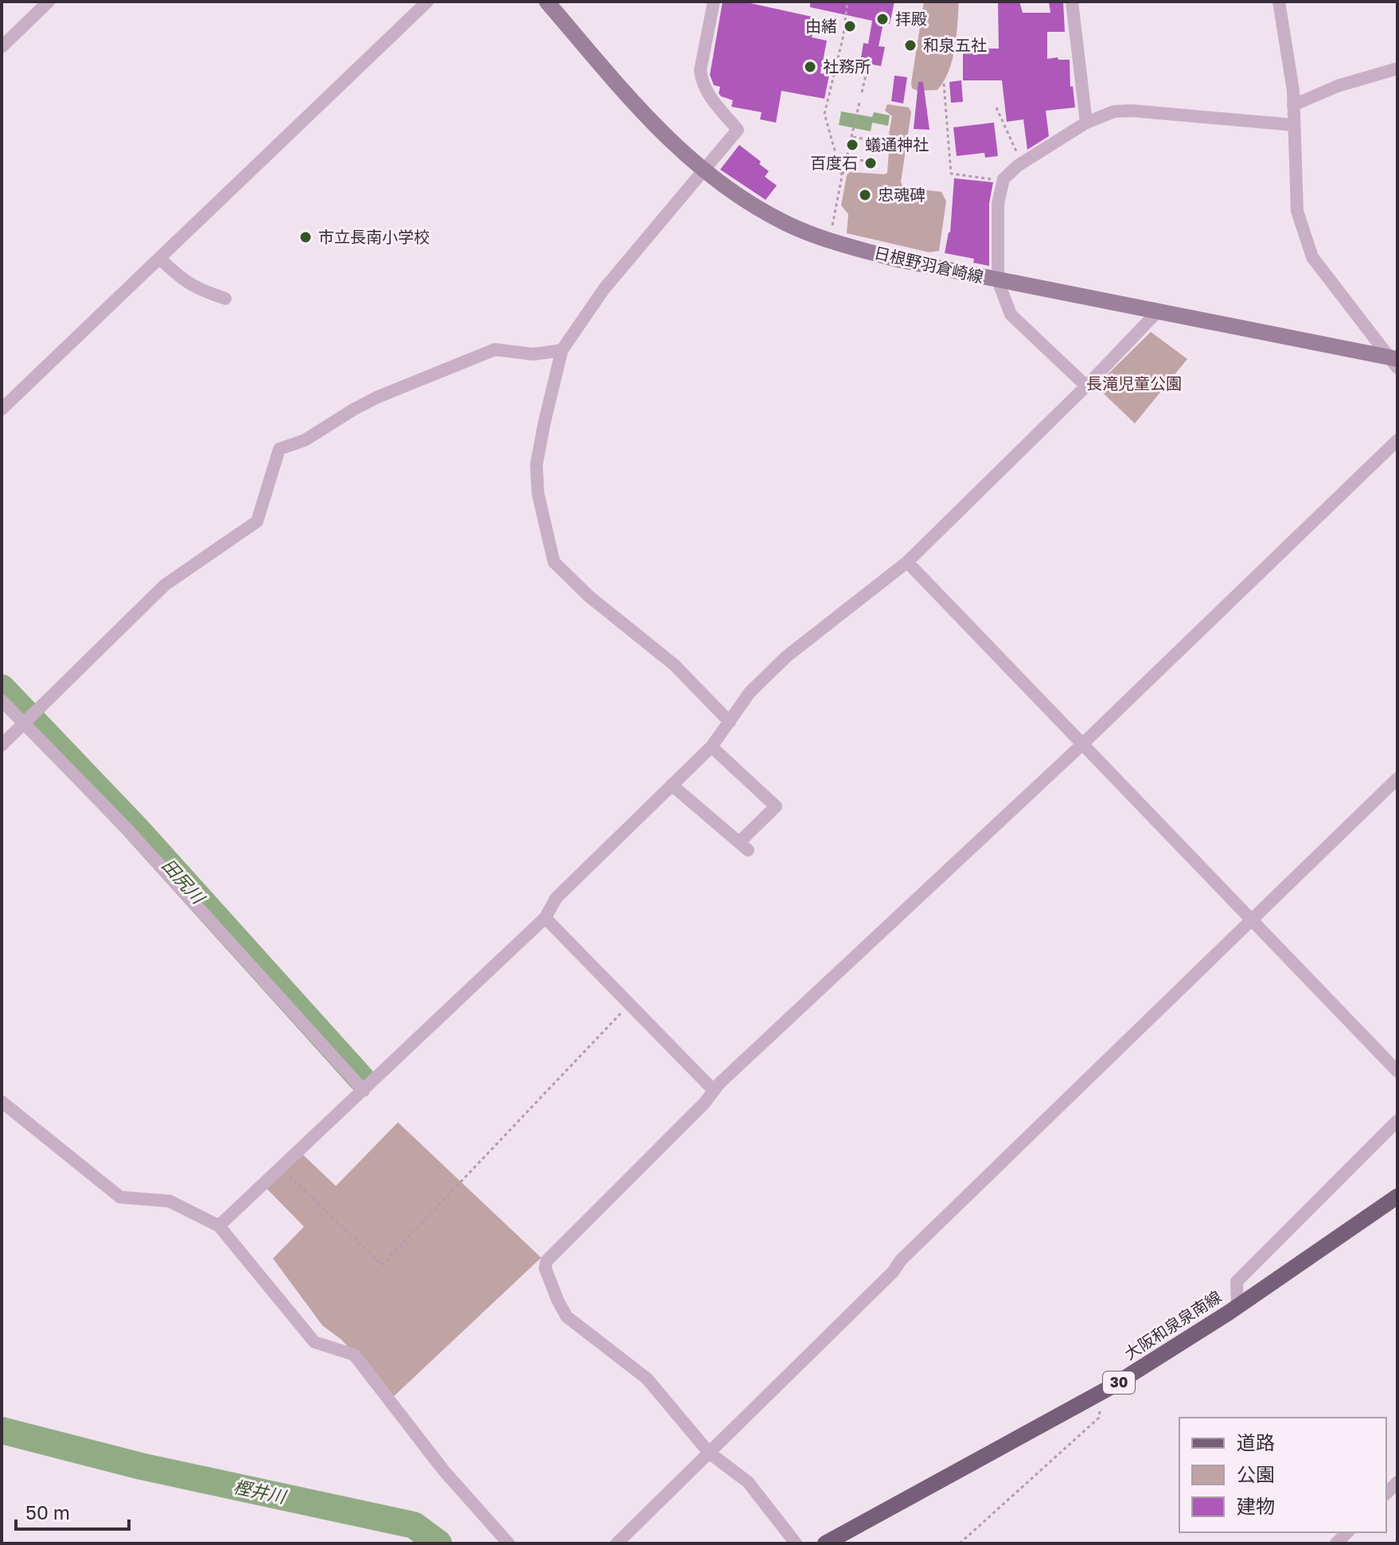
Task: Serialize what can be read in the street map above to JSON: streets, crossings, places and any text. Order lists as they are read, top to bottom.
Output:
{
  "streets": {
    "main road": ["日根野羽倉崎線", "大阪和泉泉南線", "30"]
  },
  "water": ["田尻川", "樫井川"],
  "parks": ["長滝児童公園"],
  "places": [
    "拝殿",
    "由緒",
    "和泉五社",
    "社務所",
    "蟻通神社",
    "百度石",
    "忠魂碑",
    "市立長南小学校"
  ],
  "legend": ["道路", "公園", "建物"],
  "scale_bar": "50 m"
}
